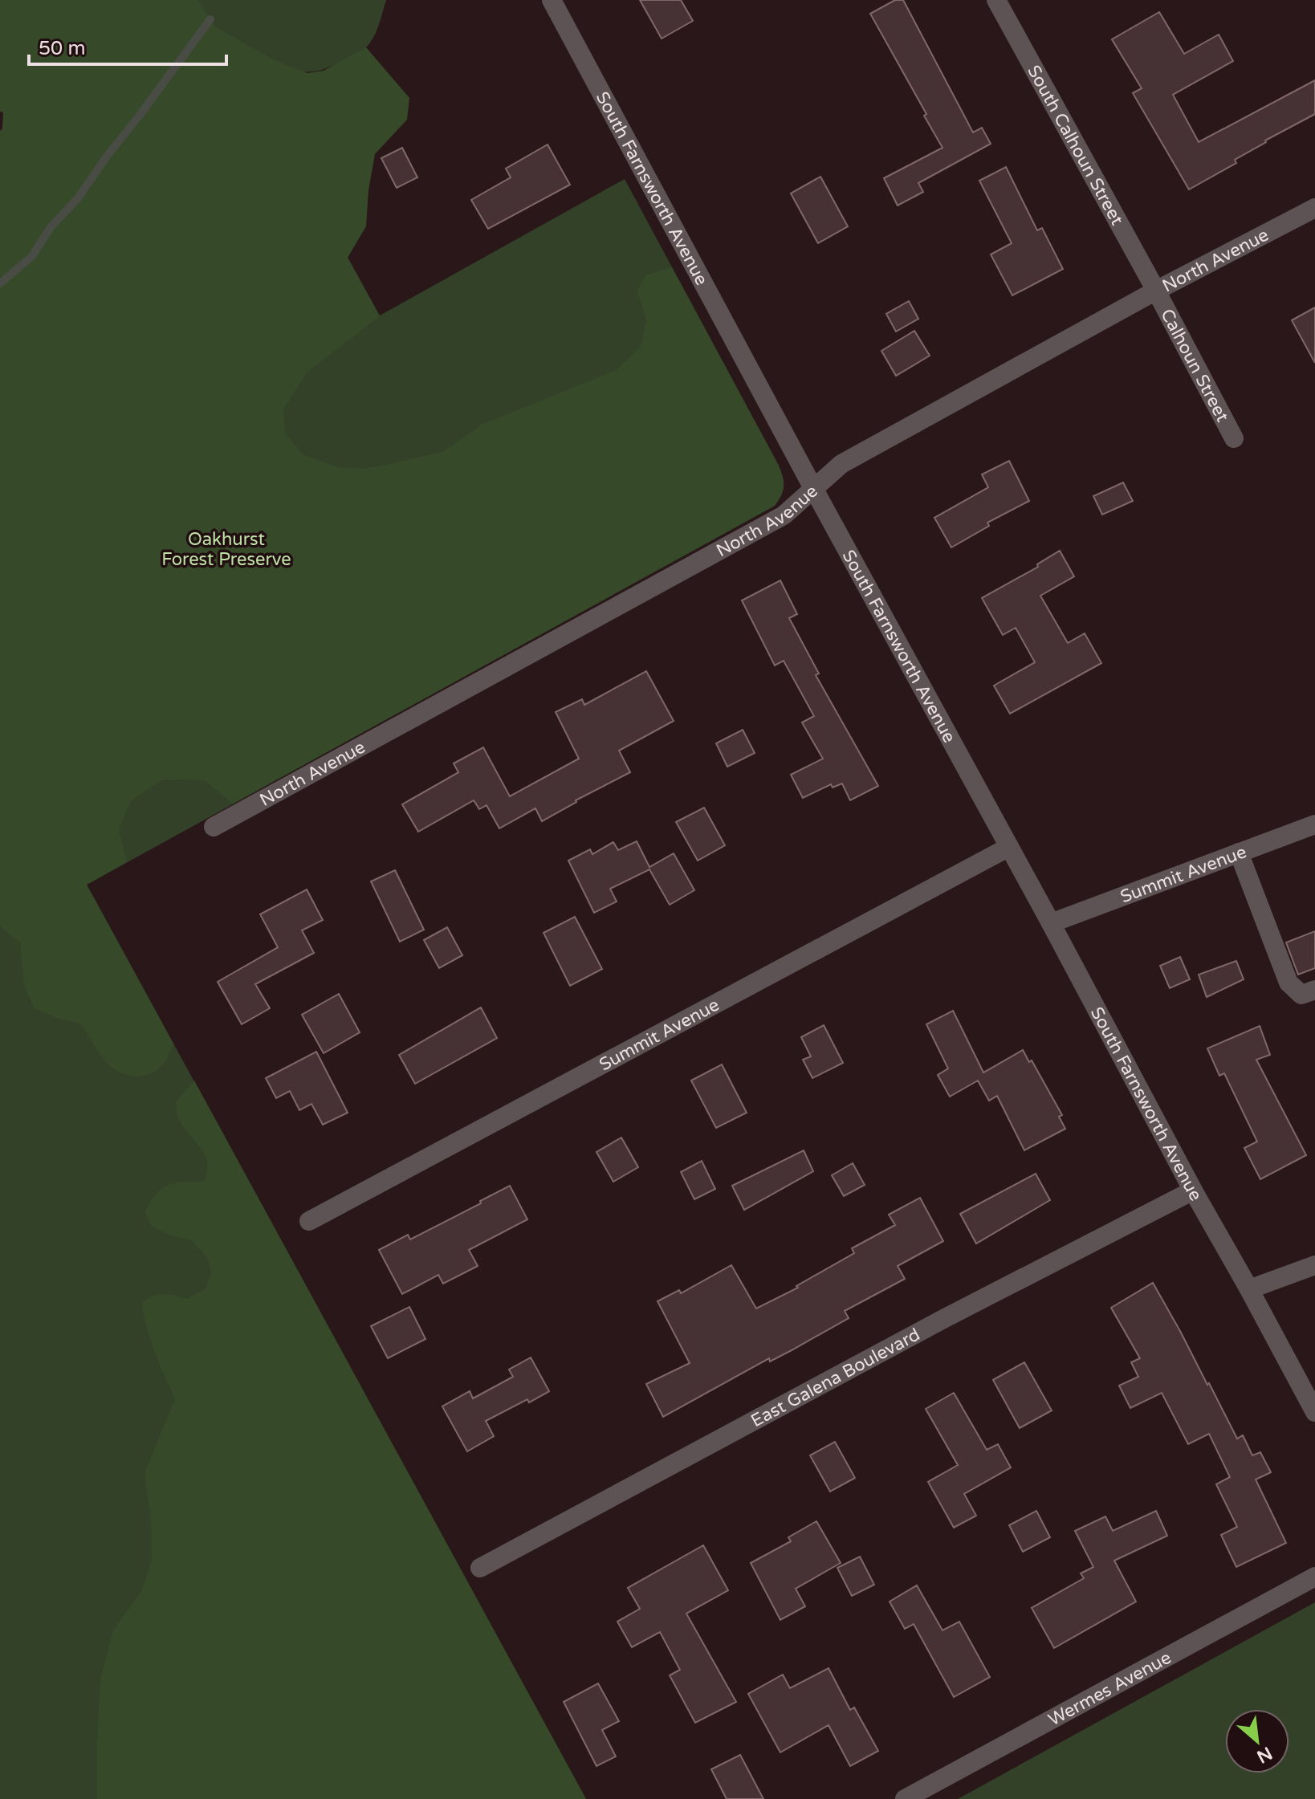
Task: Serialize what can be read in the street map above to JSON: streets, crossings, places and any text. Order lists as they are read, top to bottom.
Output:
{
  "streets": {
    "street": [
      "South Calhoun Street",
      "South Farnsworth Avenue",
      "North Avenue",
      "Calhoun Street",
      "Summit Avenue",
      "East Galena Boulevard",
      "Wermes Avenue"
    ]
  },
  "crossings": [
    ["South Calhoun Street", "North Avenue"],
    ["South Calhoun Street", "Calhoun Street"],
    ["South Farnsworth Avenue", "North Avenue"],
    ["South Farnsworth Avenue", "Summit Avenue"],
    ["South Farnsworth Avenue", "East Galena Boulevard"],
    ["North Avenue", "Calhoun Street"]
  ],
  "parks": ["Oakhurst Forest Preserve"],
  "scale_bar": "50 m",
  "north": "bottom right"
}
